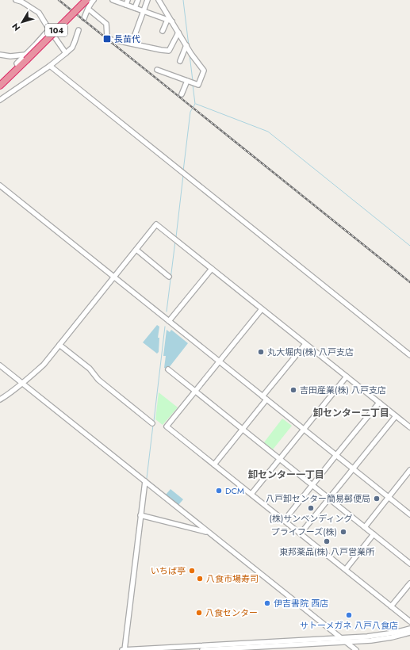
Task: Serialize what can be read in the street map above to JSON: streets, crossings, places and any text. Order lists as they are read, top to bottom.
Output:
{
  "streets": {
    "highway": ["104"]
  },
  "districts": ["卸センター二丁目", "卸センター一丁目"],
  "places": {
    "transit": ["長苗代"],
    "other": [
      "丸大堀内(株) 八戸支店",
      "吉田産業(株) 八戸支店",
      "DCM",
      "八戸卸センター簡易郵便局",
      "(株)サンベンディング",
      "プライフーズ(株)",
      "東邦薬品(株) 八戸営業所",
      "いちば亭",
      "八食市場寿司",
      "伊吉書院 西店",
      "八食センター",
      "サトーメガネ 八戸八食店"
    ]
  },
  "north": "bottom left"
}
